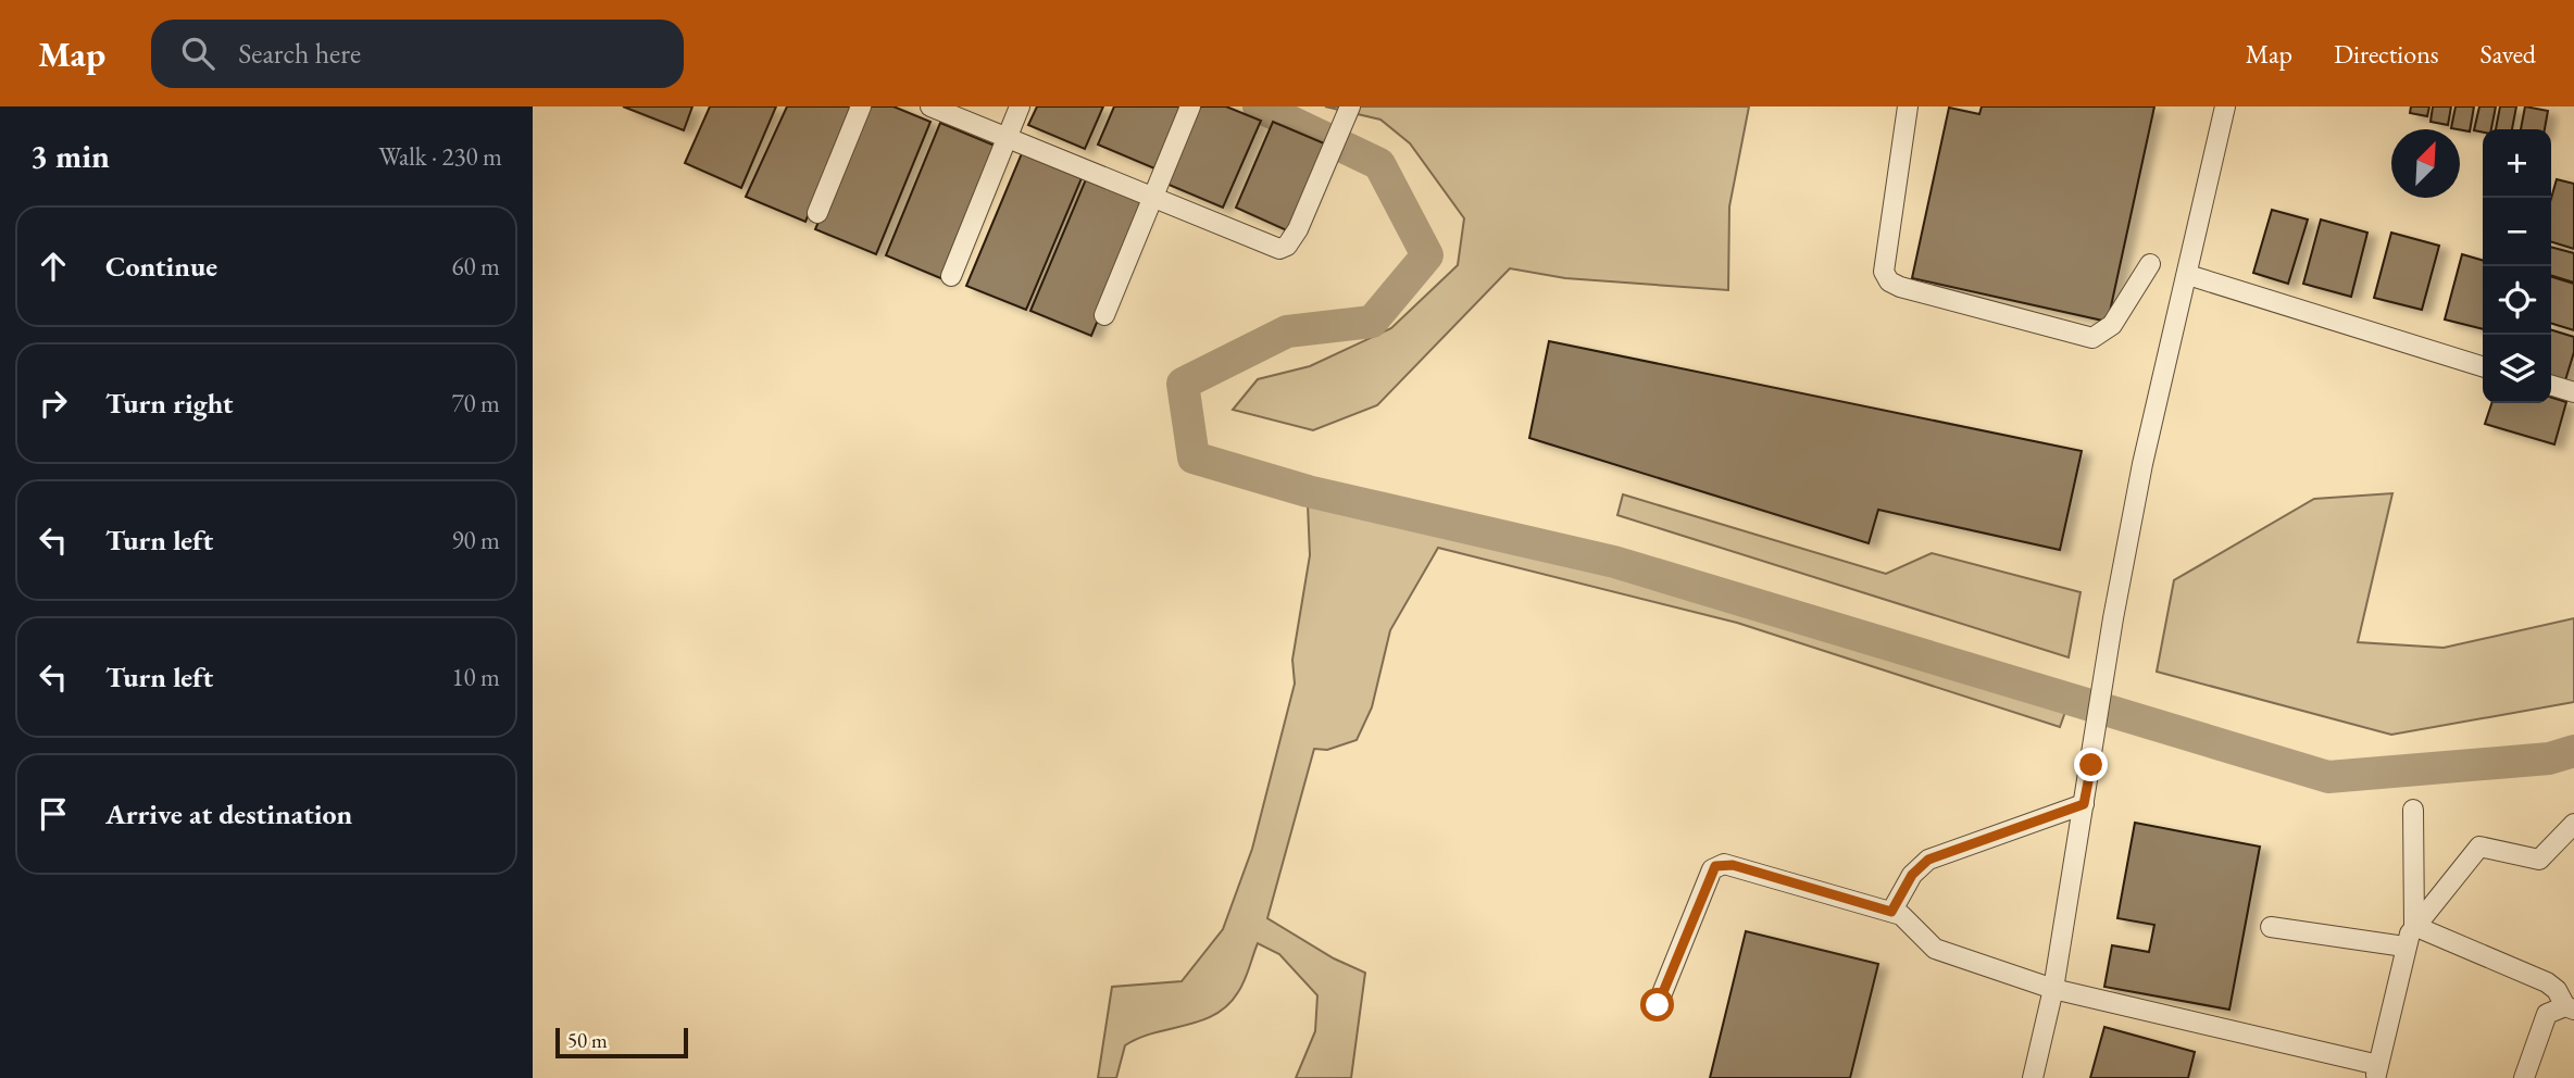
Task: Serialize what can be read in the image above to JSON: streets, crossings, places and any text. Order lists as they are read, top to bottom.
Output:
{
  "scale_bar": "50 m",
  "north": "top right",
  "page": {
    "header": "Map",
    "search": "Search here",
    "nav": ["Map", "Directions", "Saved"],
    "heading": ["3 min", "Walk · 230 m"],
    "map_buttons": ["+", "−"],
    "list": [
      ["Continue", "60 m"],
      ["Turn right", "70 m"],
      ["Turn left", "90 m"],
      ["Turn left", "10 m"],
      "Arrive at destination"
    ],
    "scale": "50 m"
  }
}
